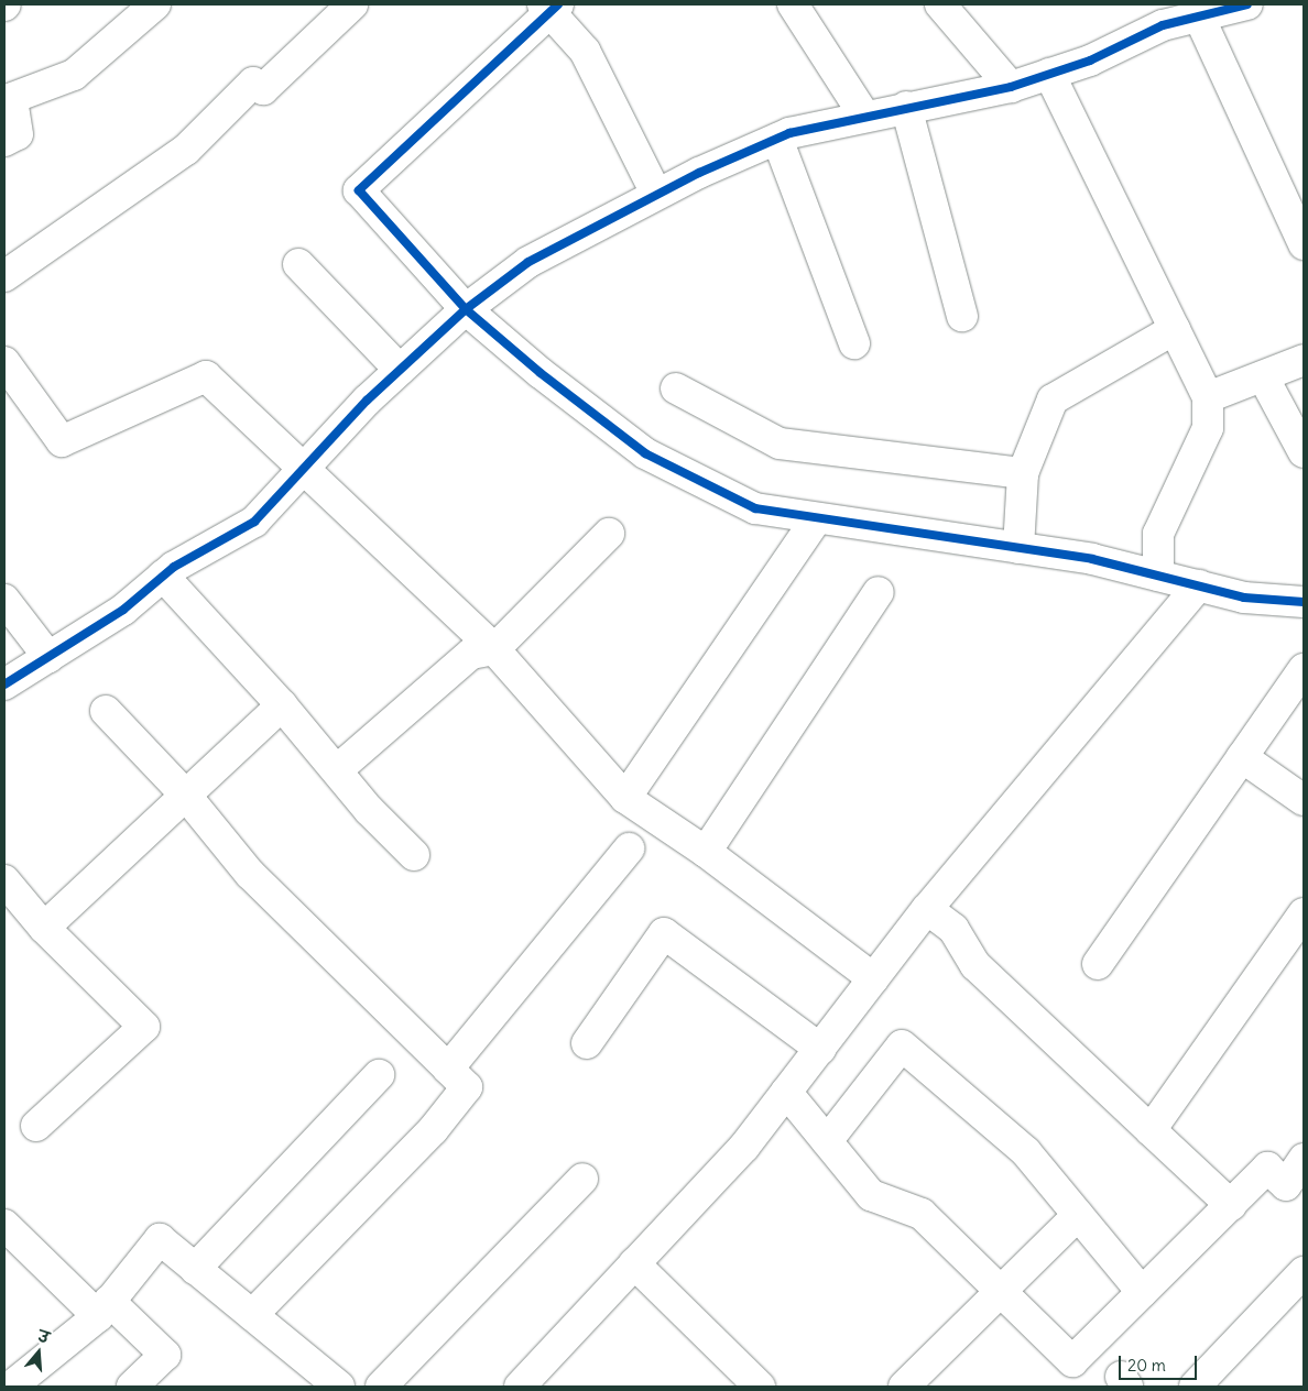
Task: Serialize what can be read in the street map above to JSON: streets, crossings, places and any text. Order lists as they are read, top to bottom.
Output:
{
  "scale_bar": "20 m",
  "north": "top"
}
